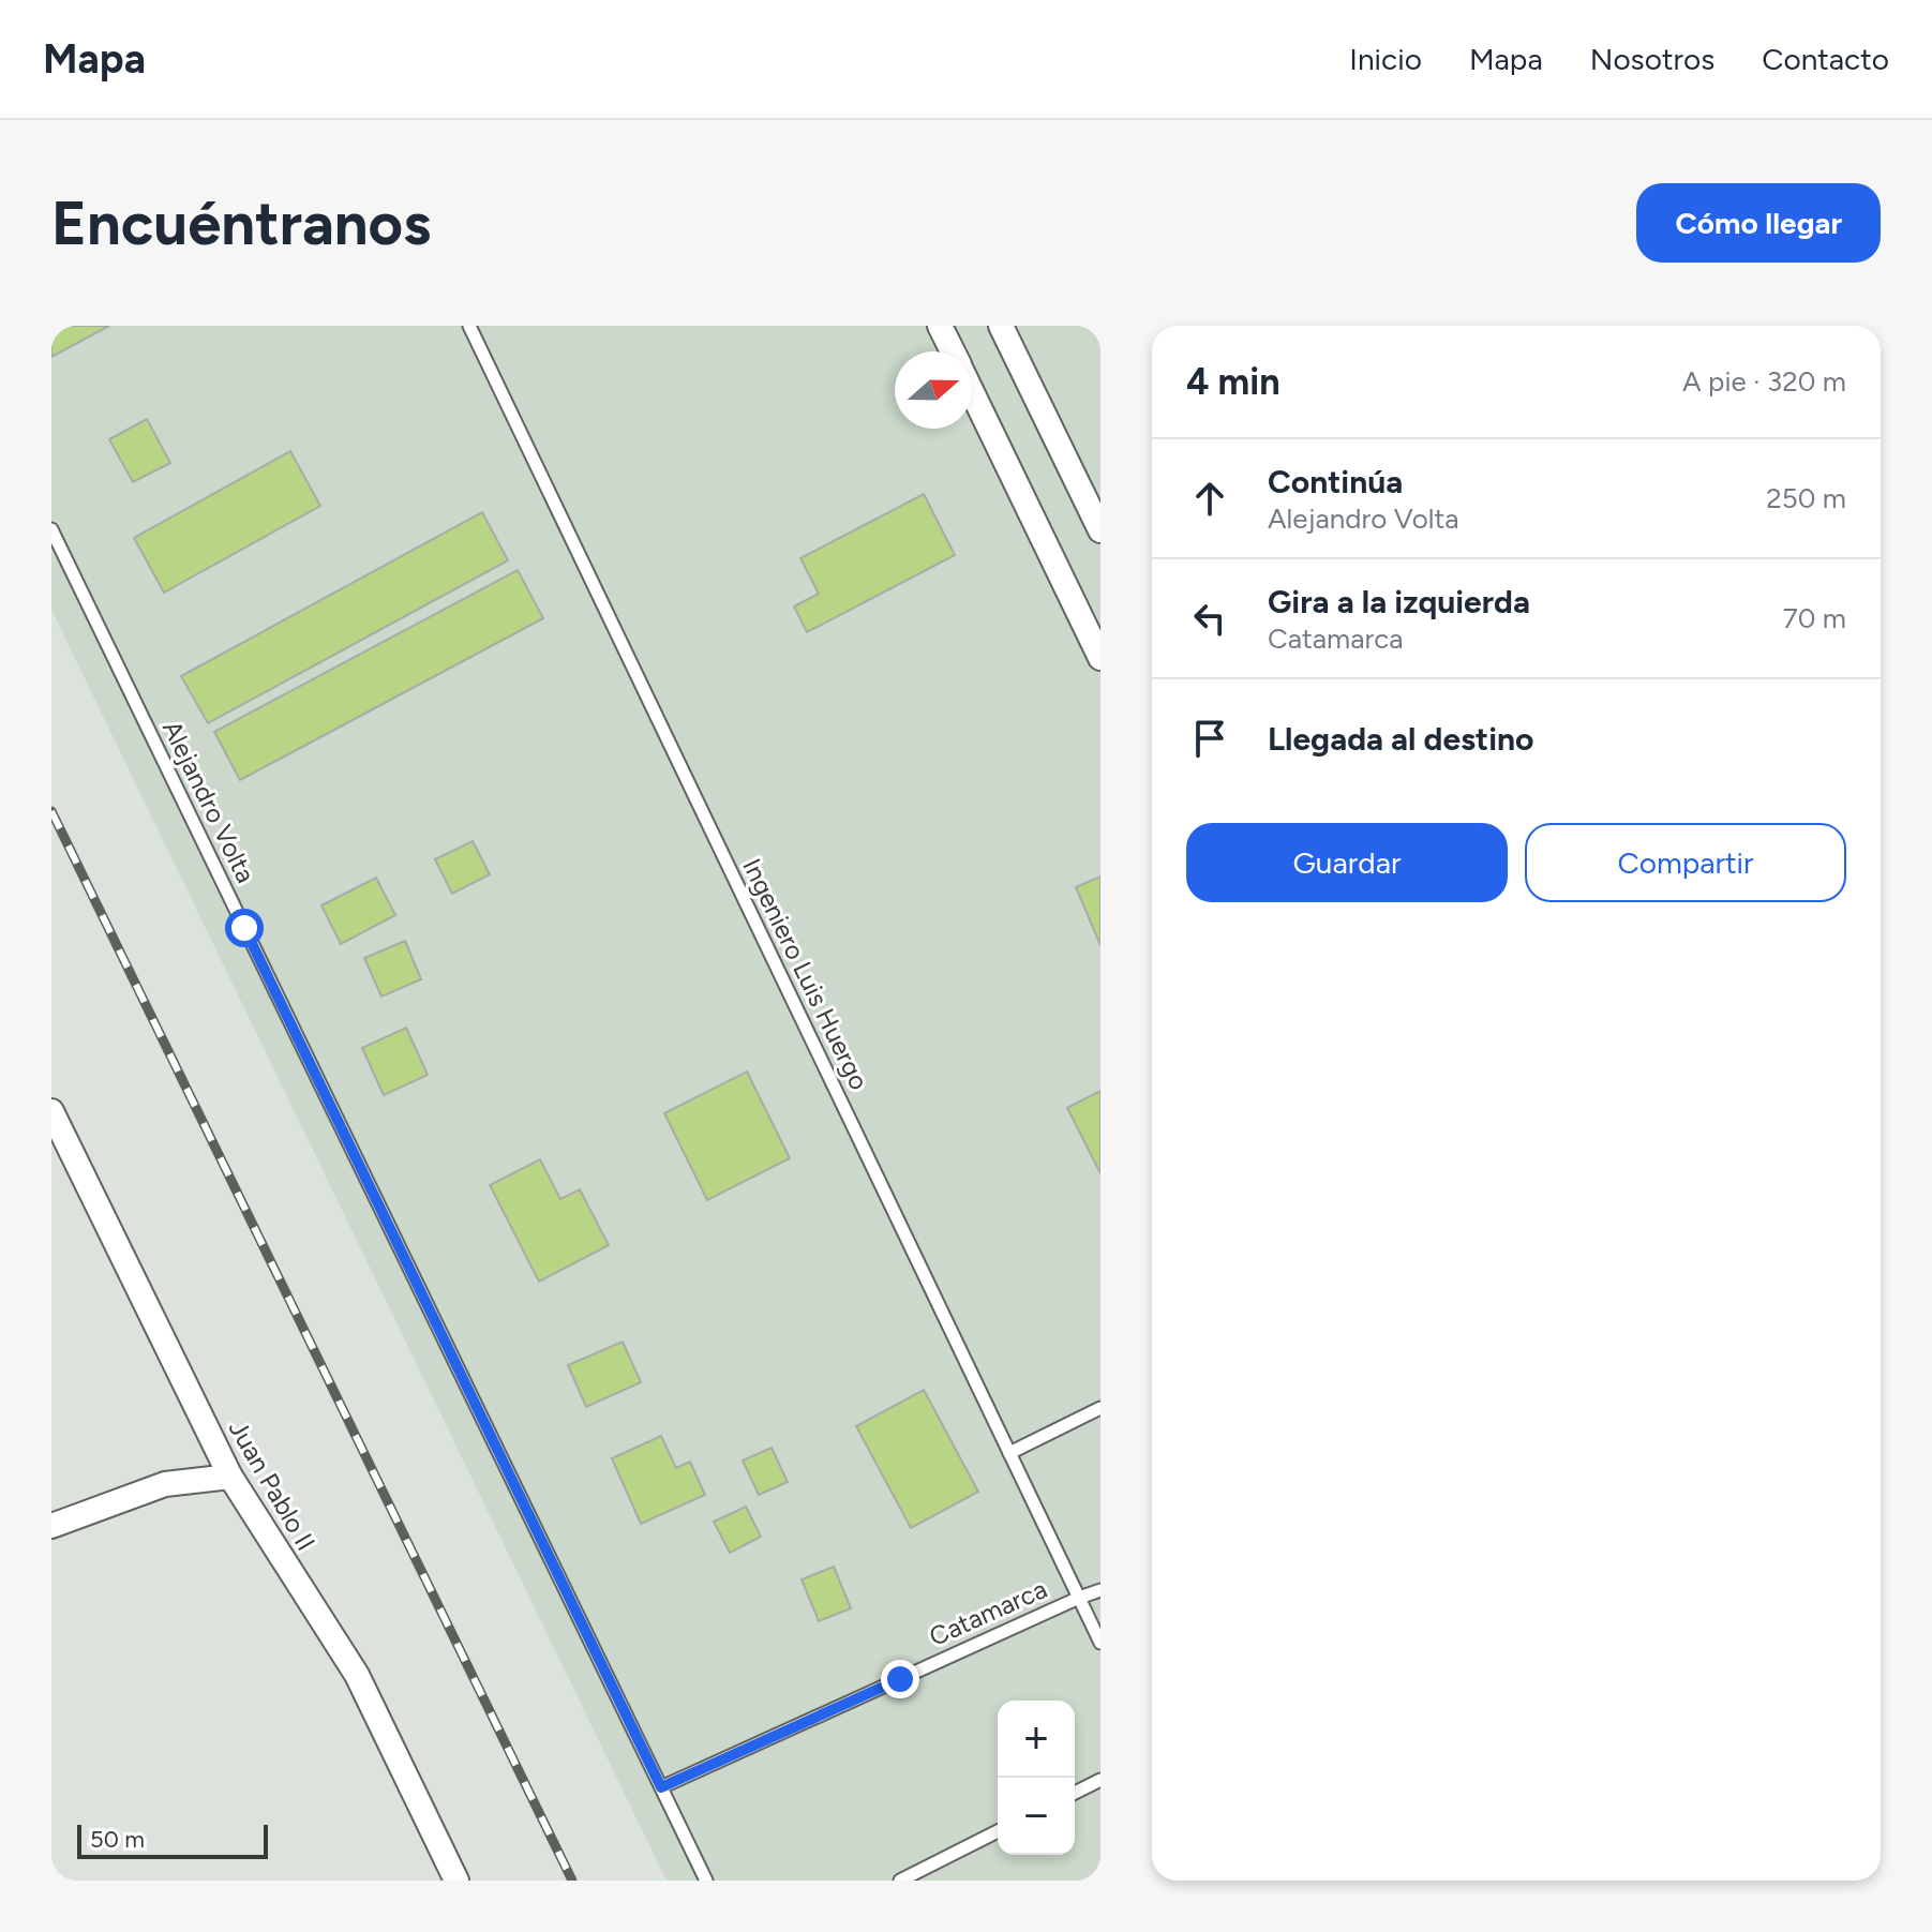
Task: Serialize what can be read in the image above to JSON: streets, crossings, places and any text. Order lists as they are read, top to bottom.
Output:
{
  "streets": {
    "street": ["Juan Pablo II"],
    "lane": ["Alejandro Volta", "Ingeniero Luis Huergo", "Catamarca"]
  },
  "crossings": [
    ["Alejandro Volta", "Catamarca"],
    ["Ingeniero Luis Huergo", "Catamarca"]
  ],
  "scale_bar": "50 m",
  "north": "right",
  "page": {
    "header": "Mapa",
    "nav": [
      "Inicio",
      "Mapa",
      "Nosotros",
      "Contacto"
    ],
    "buttons": [
      "Cómo llegar",
      ["Guardar", "Compartir"]
    ],
    "title": "Encuéntranos",
    "heading": ["4 min", "A pie · 320 m"],
    "list": [
      ["Continúa", "Alejandro Volta", "250 m"],
      ["Gira a la izquierda", "Catamarca", "70 m"],
      "Llegada al destino"
    ],
    "map_buttons": ["+", "−"],
    "scale": "50 m"
  }
}
